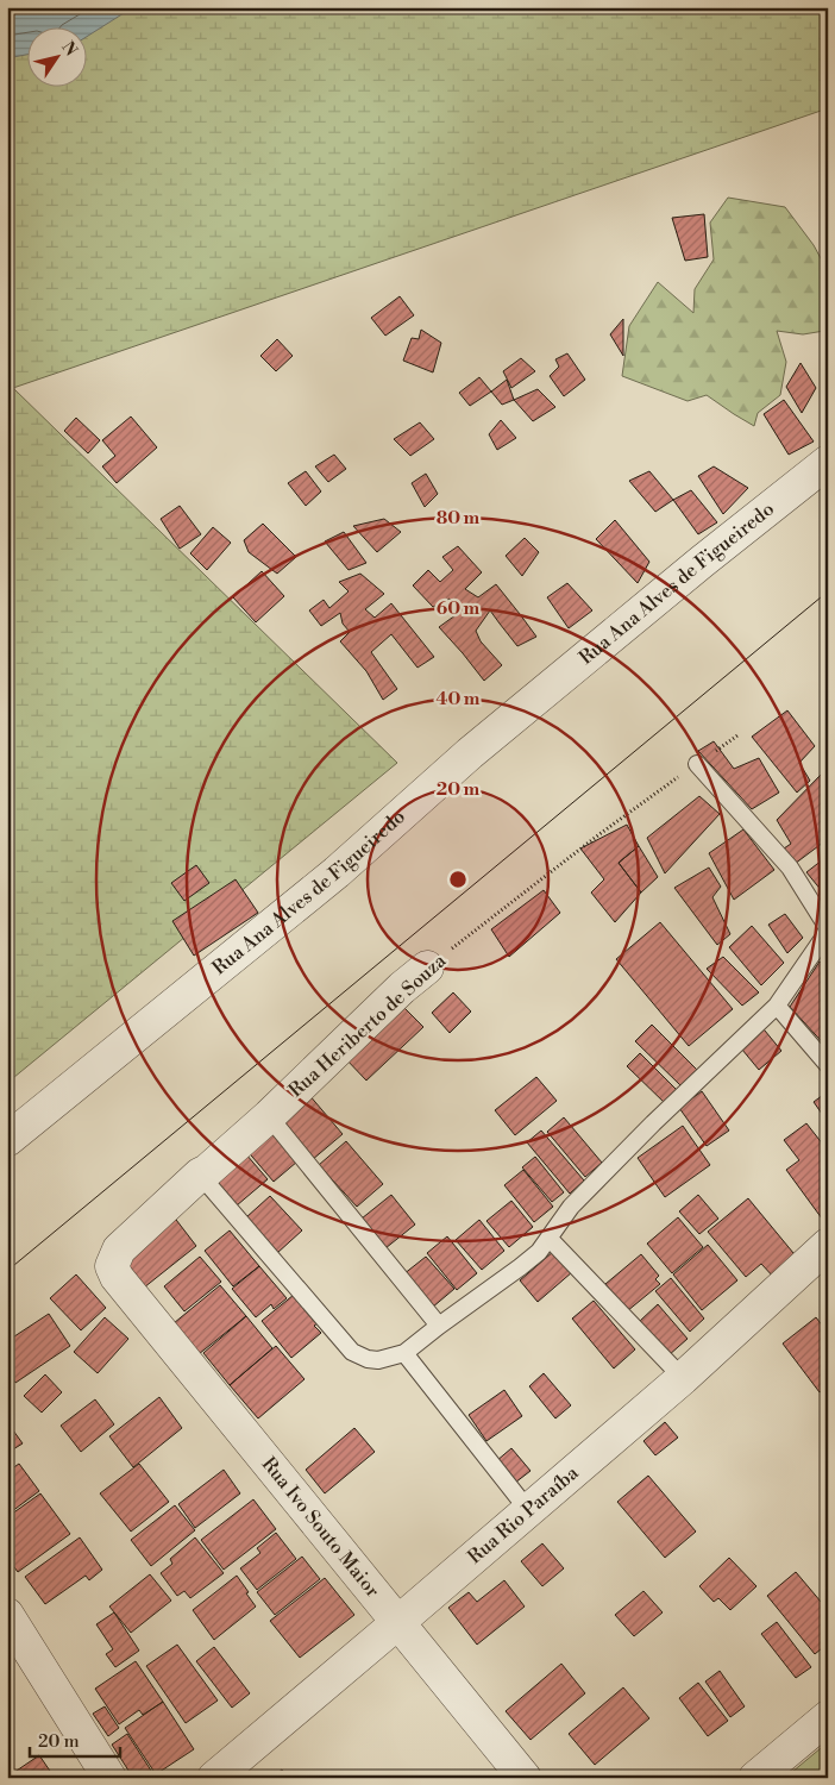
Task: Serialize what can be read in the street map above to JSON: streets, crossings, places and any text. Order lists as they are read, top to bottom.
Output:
{
  "streets": {
    "street": [
      "Rua Ana Alves de Figueiredo",
      "Rua Heriberto de Souza",
      "Rua Rio Paraíba",
      "Rua Ivo Souto Maior"
    ]
  },
  "crossings": [
    ["Rua Heriberto de Souza", "Rua Ivo Souto Maior"],
    ["Rua Rio Paraíba", "Rua Ivo Souto Maior"]
  ],
  "scale_bar": "20 m",
  "north": "top right",
  "rings": [
    "80 m",
    "60 m",
    "40 m",
    "20 m"
  ]
}
